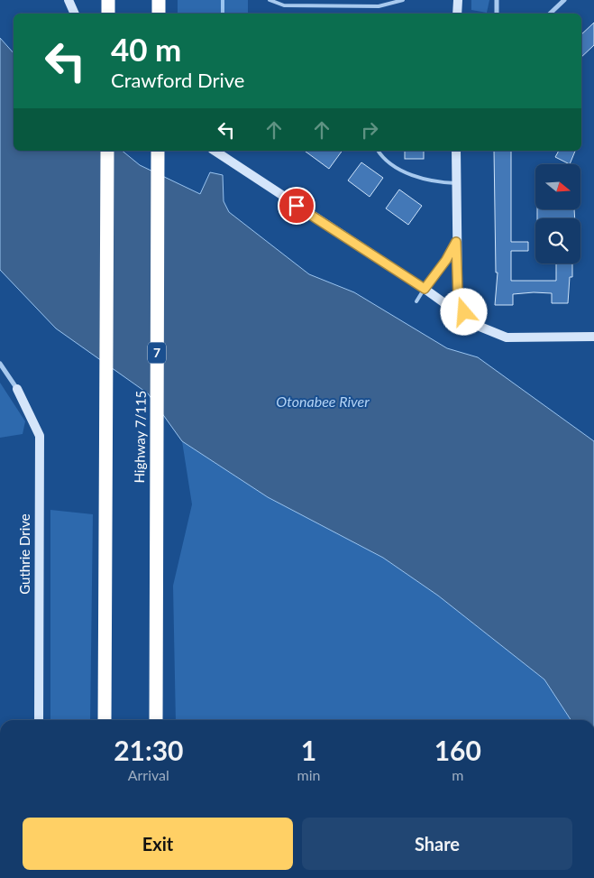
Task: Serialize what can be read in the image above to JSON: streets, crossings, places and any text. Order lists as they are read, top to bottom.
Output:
{
  "streets": {
    "highway": ["7", "Highway 7/115"],
    "street": ["Guthrie Drive"]
  },
  "water": ["Otonabee River"],
  "north": "right",
  "page": {
    "turn": ["40 m", "Crawford Drive"],
    "eta": [
      "21:30",
      "Arrival",
      "1",
      "min",
      "160",
      "m"
    ],
    "buttons": ["Exit", "Share"]
  }
}
